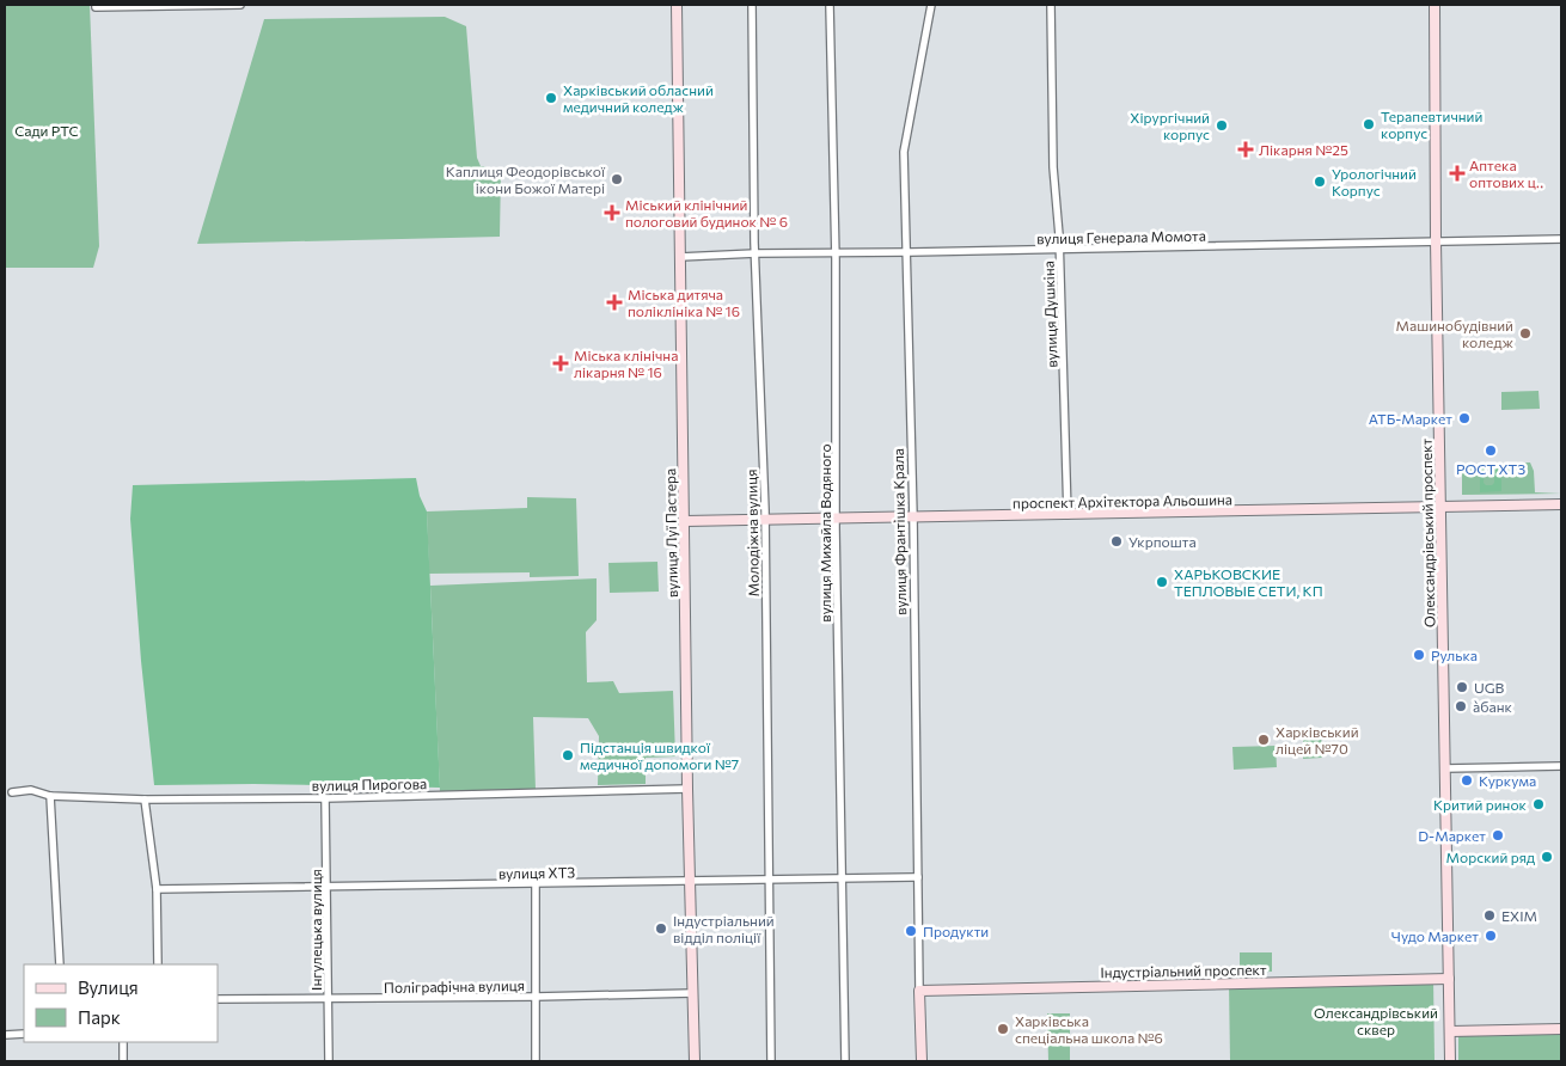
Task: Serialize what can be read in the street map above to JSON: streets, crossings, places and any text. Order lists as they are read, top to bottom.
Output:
{
  "streets": {
    "street": [
      "вулиця Генерала Момота",
      "вулиця Душкіна",
      "проспект Архітектора Альошина",
      "вулиця Франтішка Крала",
      "вулиця Луї Пастера",
      "Молодіжна вулиця",
      "вулиця Михайла Водяного",
      "Олександрівський проспект",
      "вулиця Пирогова",
      "вулиця ХТЗ",
      "Інгулецька вулиця",
      "Індустріальний проспект",
      "Поліграфічна вулиця"
    ]
  },
  "crossings": [
    ["вулиця Генерала Момота", "вулиця Душкіна"],
    ["вулиця Генерала Момота", "вулиця Франтішка Крала"],
    ["вулиця Генерала Момота", "вулиця Луї Пастера"],
    ["вулиця Генерала Момота", "Молодіжна вулиця"],
    ["вулиця Генерала Момота", "вулиця Михайла Водяного"],
    ["вулиця Генерала Момота", "Олександрівський проспект"],
    ["вулиця Душкіна", "проспект Архітектора Альошина"],
    ["проспект Архітектора Альошина", "вулиця Франтішка Крала"],
    ["проспект Архітектора Альошина", "вулиця Луї Пастера"],
    ["проспект Архітектора Альошина", "Молодіжна вулиця"],
    ["проспект Архітектора Альошина", "вулиця Михайла Водяного"],
    ["проспект Архітектора Альошина", "Олександрівський проспект"],
    ["вулиця Франтішка Крала", "вулиця ХТЗ"],
    ["вулиця Франтішка Крала", "Індустріальний проспект"],
    ["вулиця Луї Пастера", "вулиця Пирогова"],
    ["вулиця Луї Пастера", "вулиця ХТЗ"],
    ["вулиця Луї Пастера", "Поліграфічна вулиця"],
    ["Молодіжна вулиця", "вулиця ХТЗ"],
    ["вулиця Михайла Водяного", "вулиця ХТЗ"],
    ["Олександрівський проспект", "Індустріальний проспект"],
    ["вулиця Пирогова", "Інгулецька вулиця"],
    ["вулиця ХТЗ", "Інгулецька вулиця"],
    ["Інгулецька вулиця", "Поліграфічна вулиця"]
  ],
  "parks": ["Сади РТС", "Олександрівський сквер"],
  "places": {
    "other": [
      "Харківський обласний медичний коледж",
      "Терапевтичний корпус",
      "Хірургічний корпус",
      "Каплиця Феодорівської ікони Божої Матері",
      "Урологічний Корпус",
      "Машинобудівний коледж",
      "АТБ-Маркет",
      "РОСТ ХТЗ",
      "Укрпошта",
      "ХАРЬКОВСКИЕ ТЕПЛОВЫЕ СЕТИ, КП",
      "Рулька",
      "UGB",
      "а̀банк",
      "Харківський ліцей №70",
      "Підстанція швидкої медичної допомоги №7",
      "Куркума",
      "Критий ринок",
      "D-Mаркет",
      "Морский ряд",
      "EXIM",
      "Індустріальний відділ поліції",
      "Продукти",
      "Чудо Маркет",
      "Харківська спеціальна школа №6"
    ],
    "health": [
      "Лікарня №25",
      "Аптека оптових ц‥",
      "Міський клінічний пологовий будинок № 6",
      "Міська дитяча поліклініка № 16",
      "Міська клінічна лікарня № 16"
    ]
  },
  "legend": ["Вулиця", "Парк"]
}
